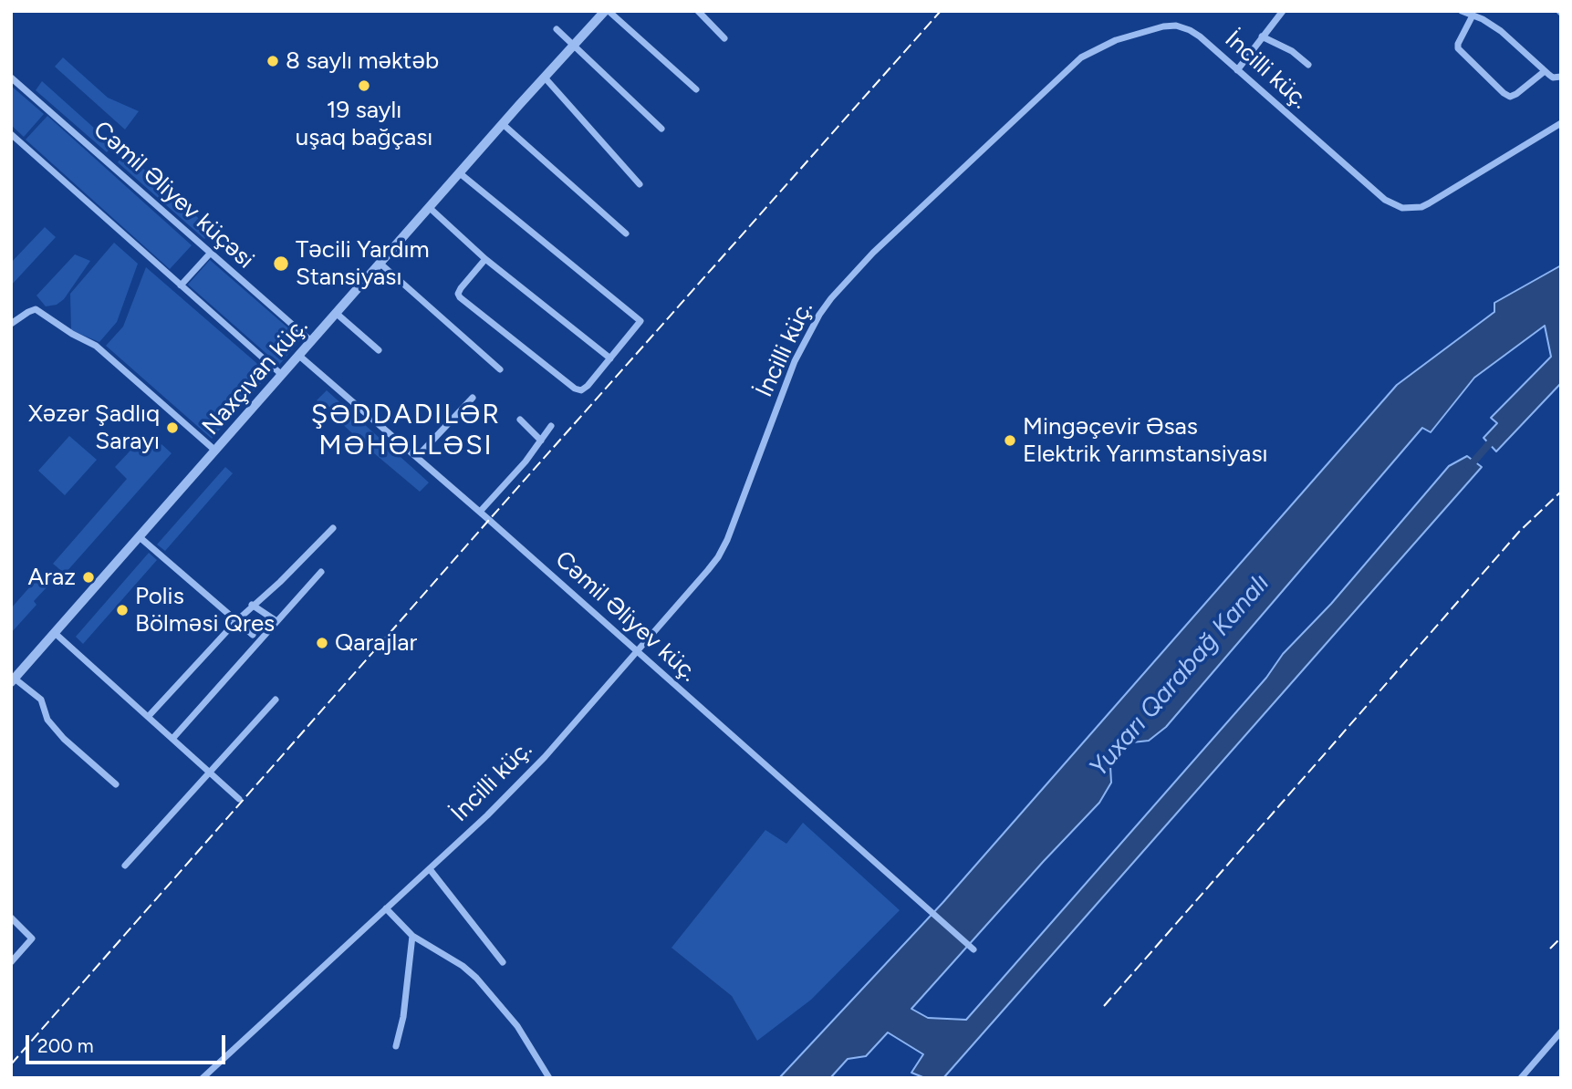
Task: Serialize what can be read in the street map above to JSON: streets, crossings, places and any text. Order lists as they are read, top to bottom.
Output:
{
  "streets": {
    "street": [
      "İncilli küç.",
      "Cəmil Əliyev küçəsi",
      "Naxçıvan küç.",
      "Cəmil Əliyev küç."
    ]
  },
  "crossings": [
    ["İncilli küç.", "Cəmil Əliyev küç."],
    ["Cəmil Əliyev küçəsi", "Naxçıvan küç."],
    ["Naxçıvan küç.", "Cəmil Əliyev küç."]
  ],
  "districts": ["ŞƏDDADILƏR MƏHƏLLƏSI"],
  "water": ["Yuxarı Qarabağ Kanalı"],
  "places": [
    "8 saylı məktəb",
    "19 saylı uşaq bağçası",
    "Təcili Yardım Stansiyası",
    "Xəzər Şadlıq Sarayı",
    "Mingəçevir Əsas Elektrik Yarımstansiyası",
    "Araz",
    "Polis Bölməsi Qres",
    "Qarajlar"
  ],
  "scale_bar": "200 m"
}
